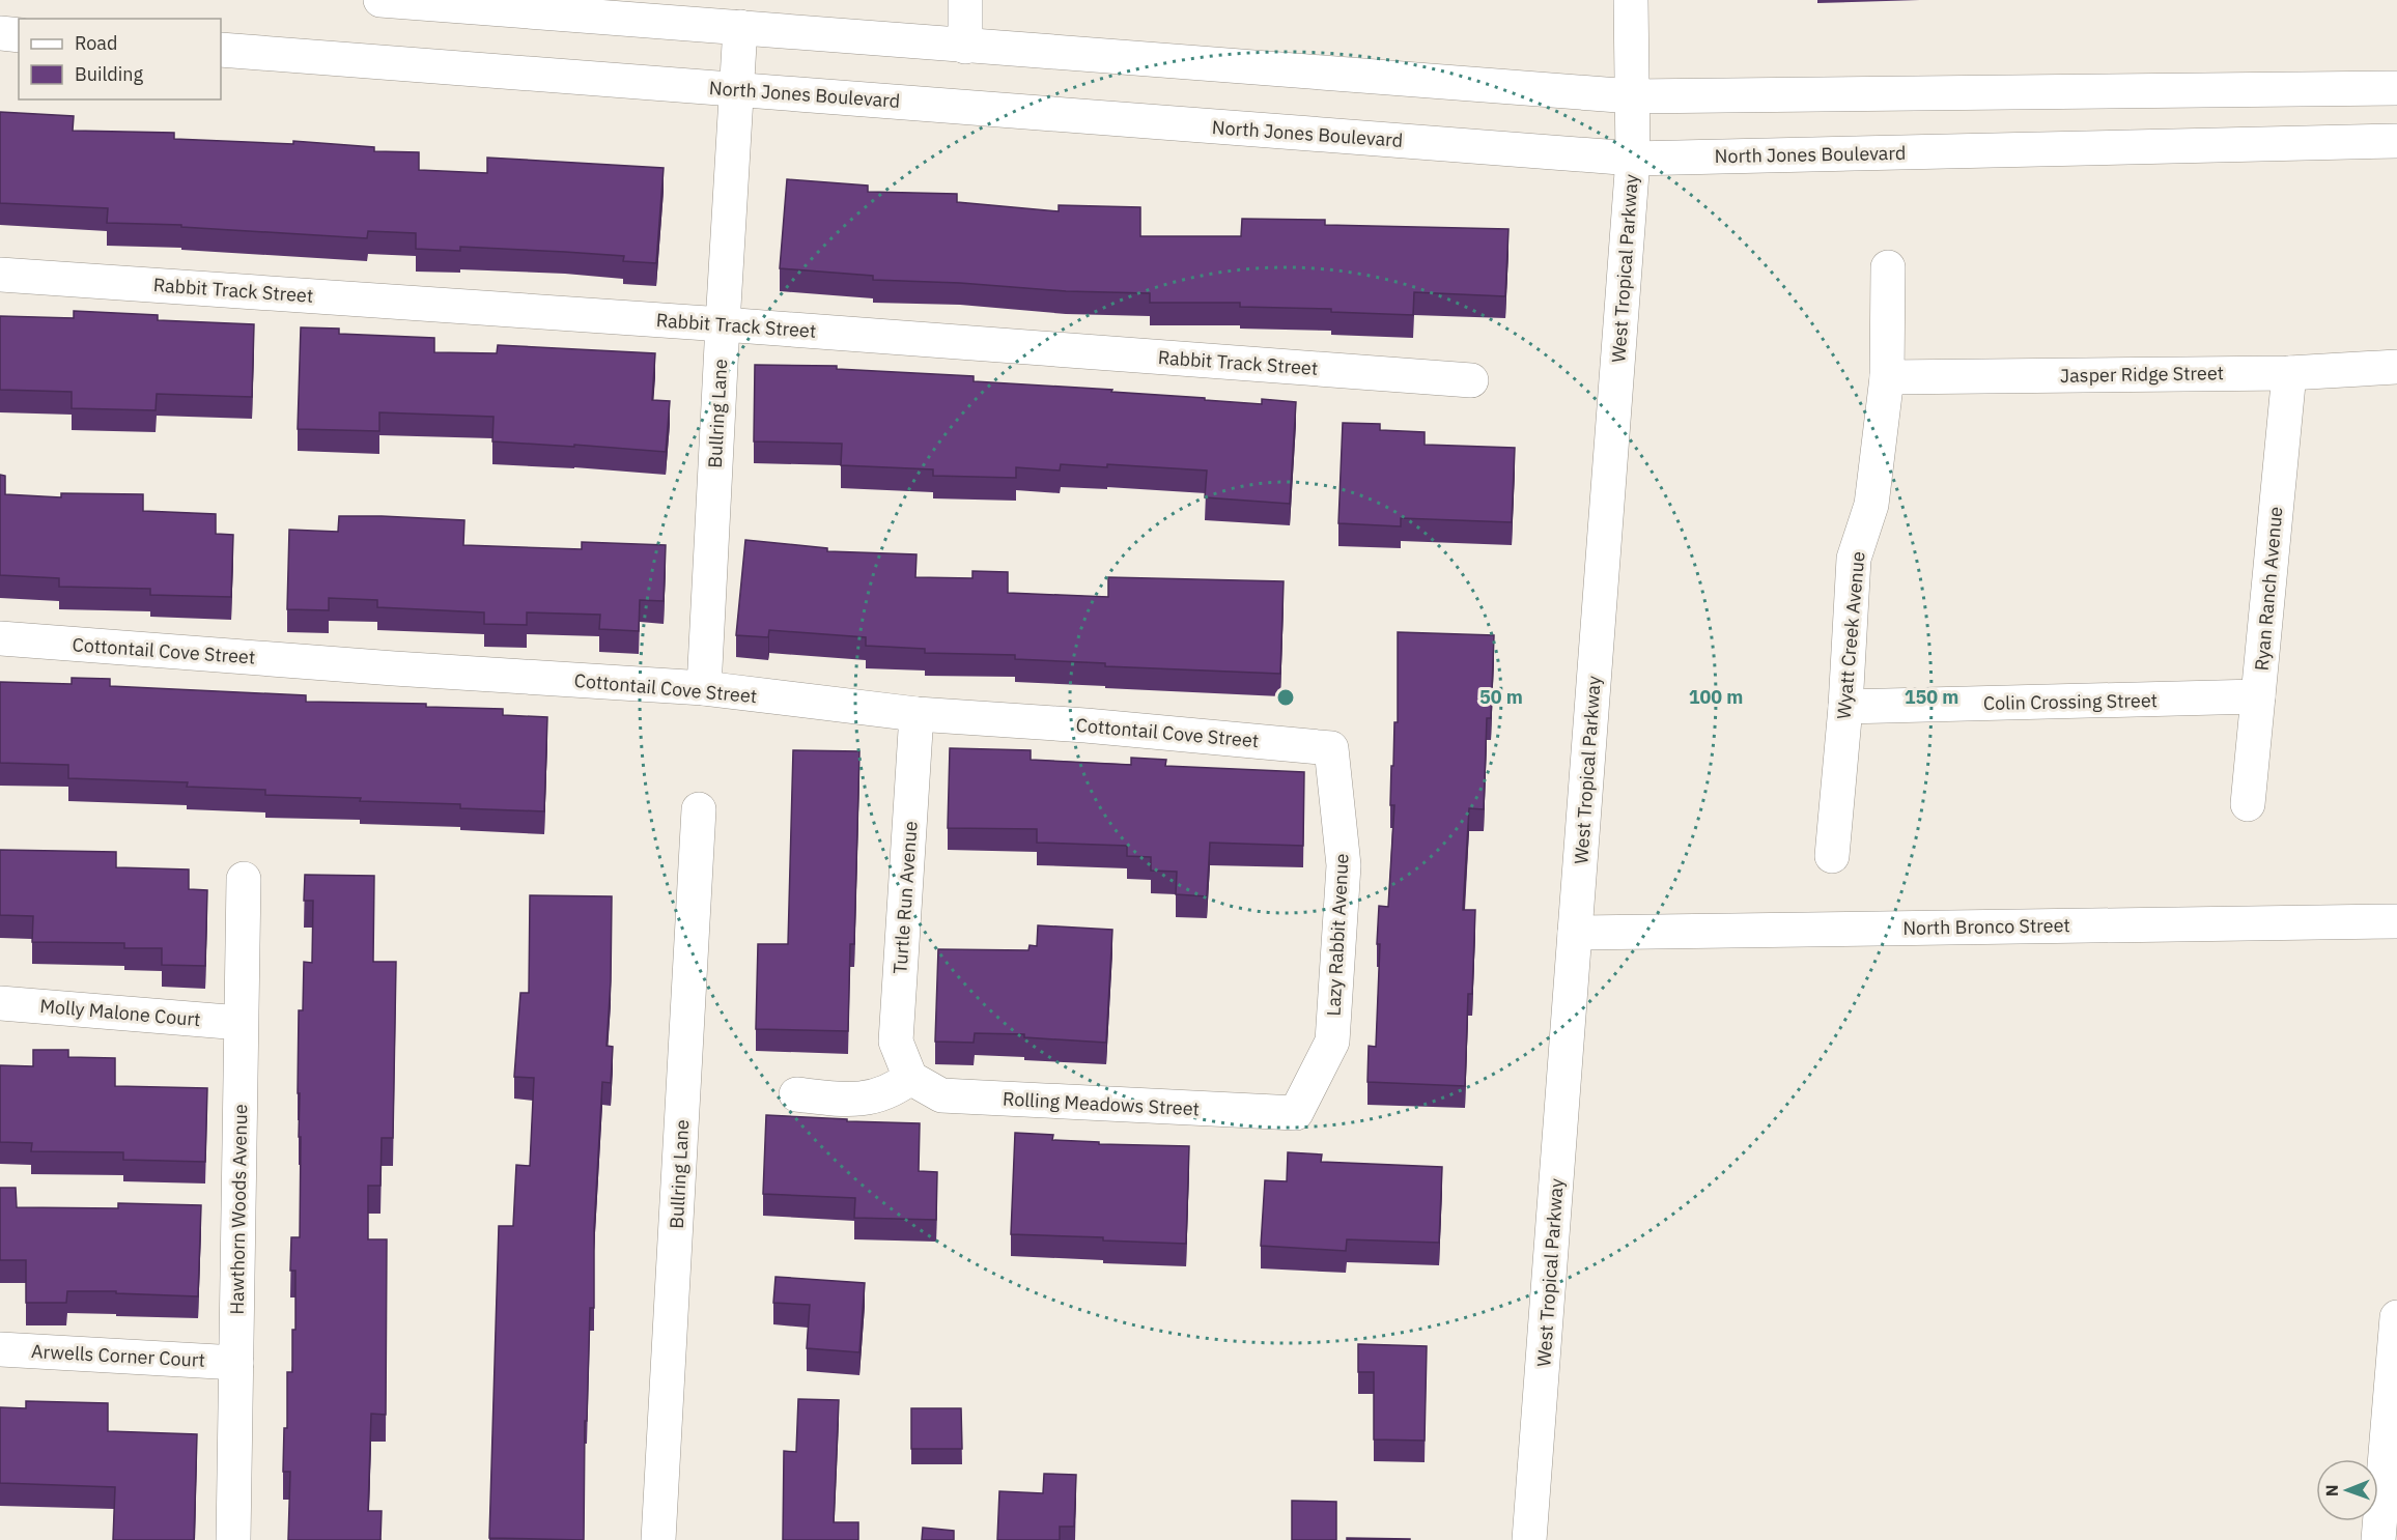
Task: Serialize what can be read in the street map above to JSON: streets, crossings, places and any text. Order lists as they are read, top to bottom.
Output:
{
  "streets": {
    "street": [
      "North Jones Boulevard",
      "West Tropical Parkway",
      "Rabbit Track Street",
      "Jasper Ridge Street",
      "Bullring Lane",
      "Ryan Ranch Avenue",
      "Wyatt Creek Avenue",
      "Cottontail Cove Street",
      "Colin Crossing Street",
      "Turtle Run Avenue",
      "North Bronco Street",
      "Lazy Rabbit Avenue",
      "Molly Malone Court",
      "Rolling Meadows Street",
      "Hawthorn Woods Avenue",
      "Arwells Corner Court"
    ]
  },
  "crossings": [
    ["North Jones Boulevard", "West Tropical Parkway"],
    ["North Jones Boulevard", "Bullring Lane"],
    ["West Tropical Parkway", "North Bronco Street"],
    ["Rabbit Track Street", "Bullring Lane"],
    ["Jasper Ridge Street", "Ryan Ranch Avenue"],
    ["Jasper Ridge Street", "Wyatt Creek Avenue"],
    ["Bullring Lane", "Cottontail Cove Street"],
    ["Ryan Ranch Avenue", "Colin Crossing Street"],
    ["Wyatt Creek Avenue", "Colin Crossing Street"],
    ["Cottontail Cove Street", "Turtle Run Avenue"],
    ["Cottontail Cove Street", "Lazy Rabbit Avenue"],
    ["Turtle Run Avenue", "Rolling Meadows Street"],
    ["Lazy Rabbit Avenue", "Rolling Meadows Street"],
    ["Molly Malone Court", "Hawthorn Woods Avenue"],
    ["Hawthorn Woods Avenue", "Arwells Corner Court"]
  ],
  "legend": ["Road", "Building"],
  "north": "left",
  "rings": ["50 m", "100 m", "150 m"]
}
